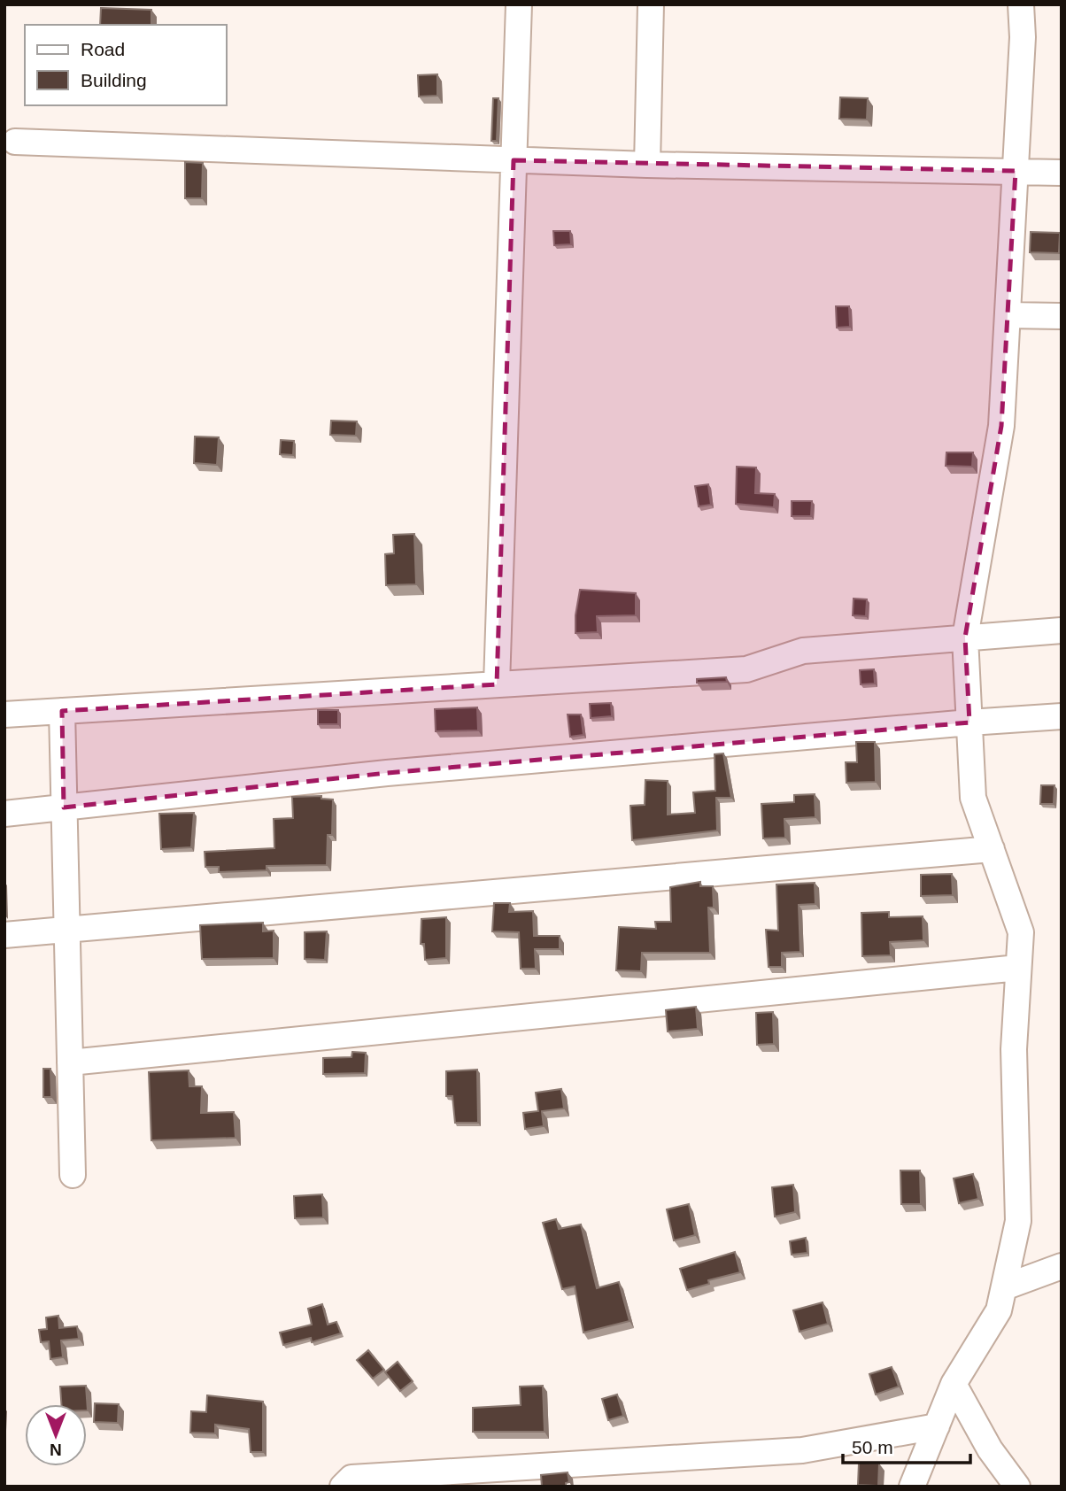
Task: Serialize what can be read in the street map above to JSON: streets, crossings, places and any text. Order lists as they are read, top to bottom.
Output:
{
  "legend": ["Road", "Building"],
  "scale_bar": "50 m",
  "north": "bottom"
}
